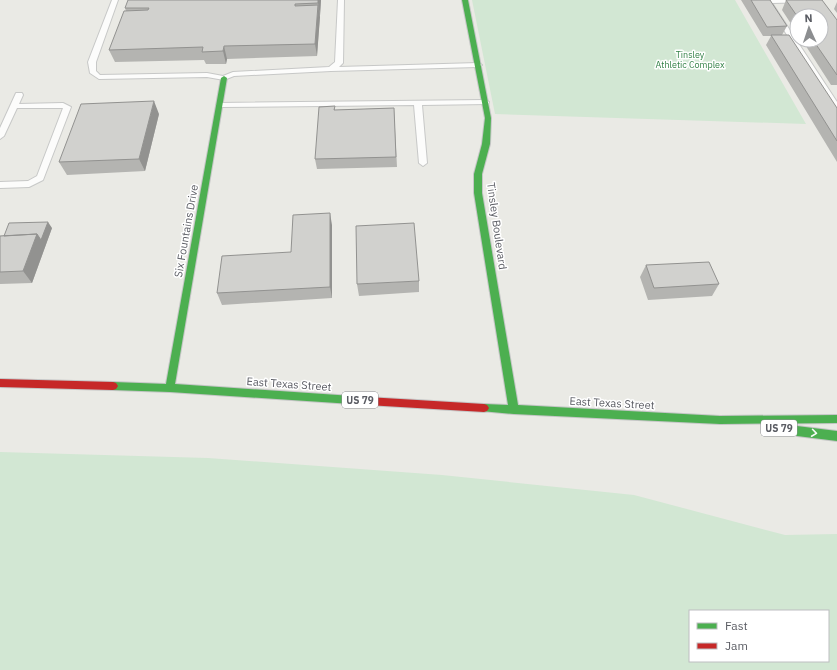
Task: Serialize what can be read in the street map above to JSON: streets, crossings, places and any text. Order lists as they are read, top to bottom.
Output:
{
  "streets": {
    "street": [
      "Tinsley Boulevard",
      "Six Fountains Drive",
      "East Texas Street",
      "US 79"
    ]
  },
  "crossings": [
    ["Tinsley Boulevard", "East Texas Street"],
    ["Six Fountains Drive", "East Texas Street"]
  ],
  "parks": ["Tinsley Athletic Complex"],
  "legend": ["Fast", "Jam"],
  "north": "top"
}
